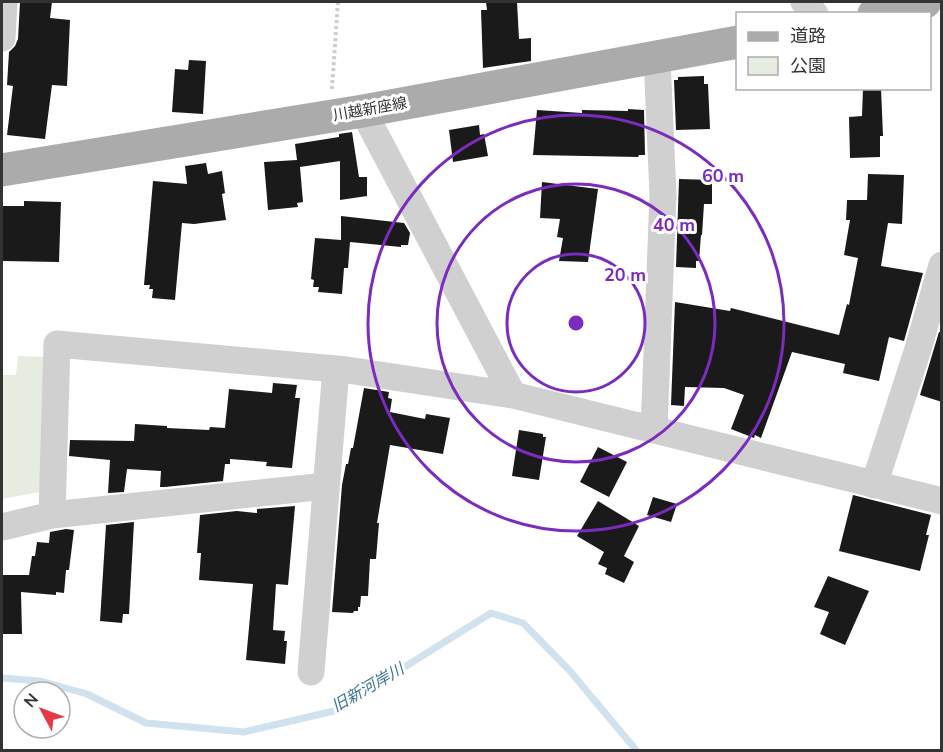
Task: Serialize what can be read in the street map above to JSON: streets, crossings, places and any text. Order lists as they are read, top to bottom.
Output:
{
  "streets": {
    "main road": ["川越新座線"]
  },
  "water": ["旧新河岸川"],
  "legend": ["道路", "公園"],
  "north": "top left",
  "rings": ["60 m", "40 m", "20 m"]
}
